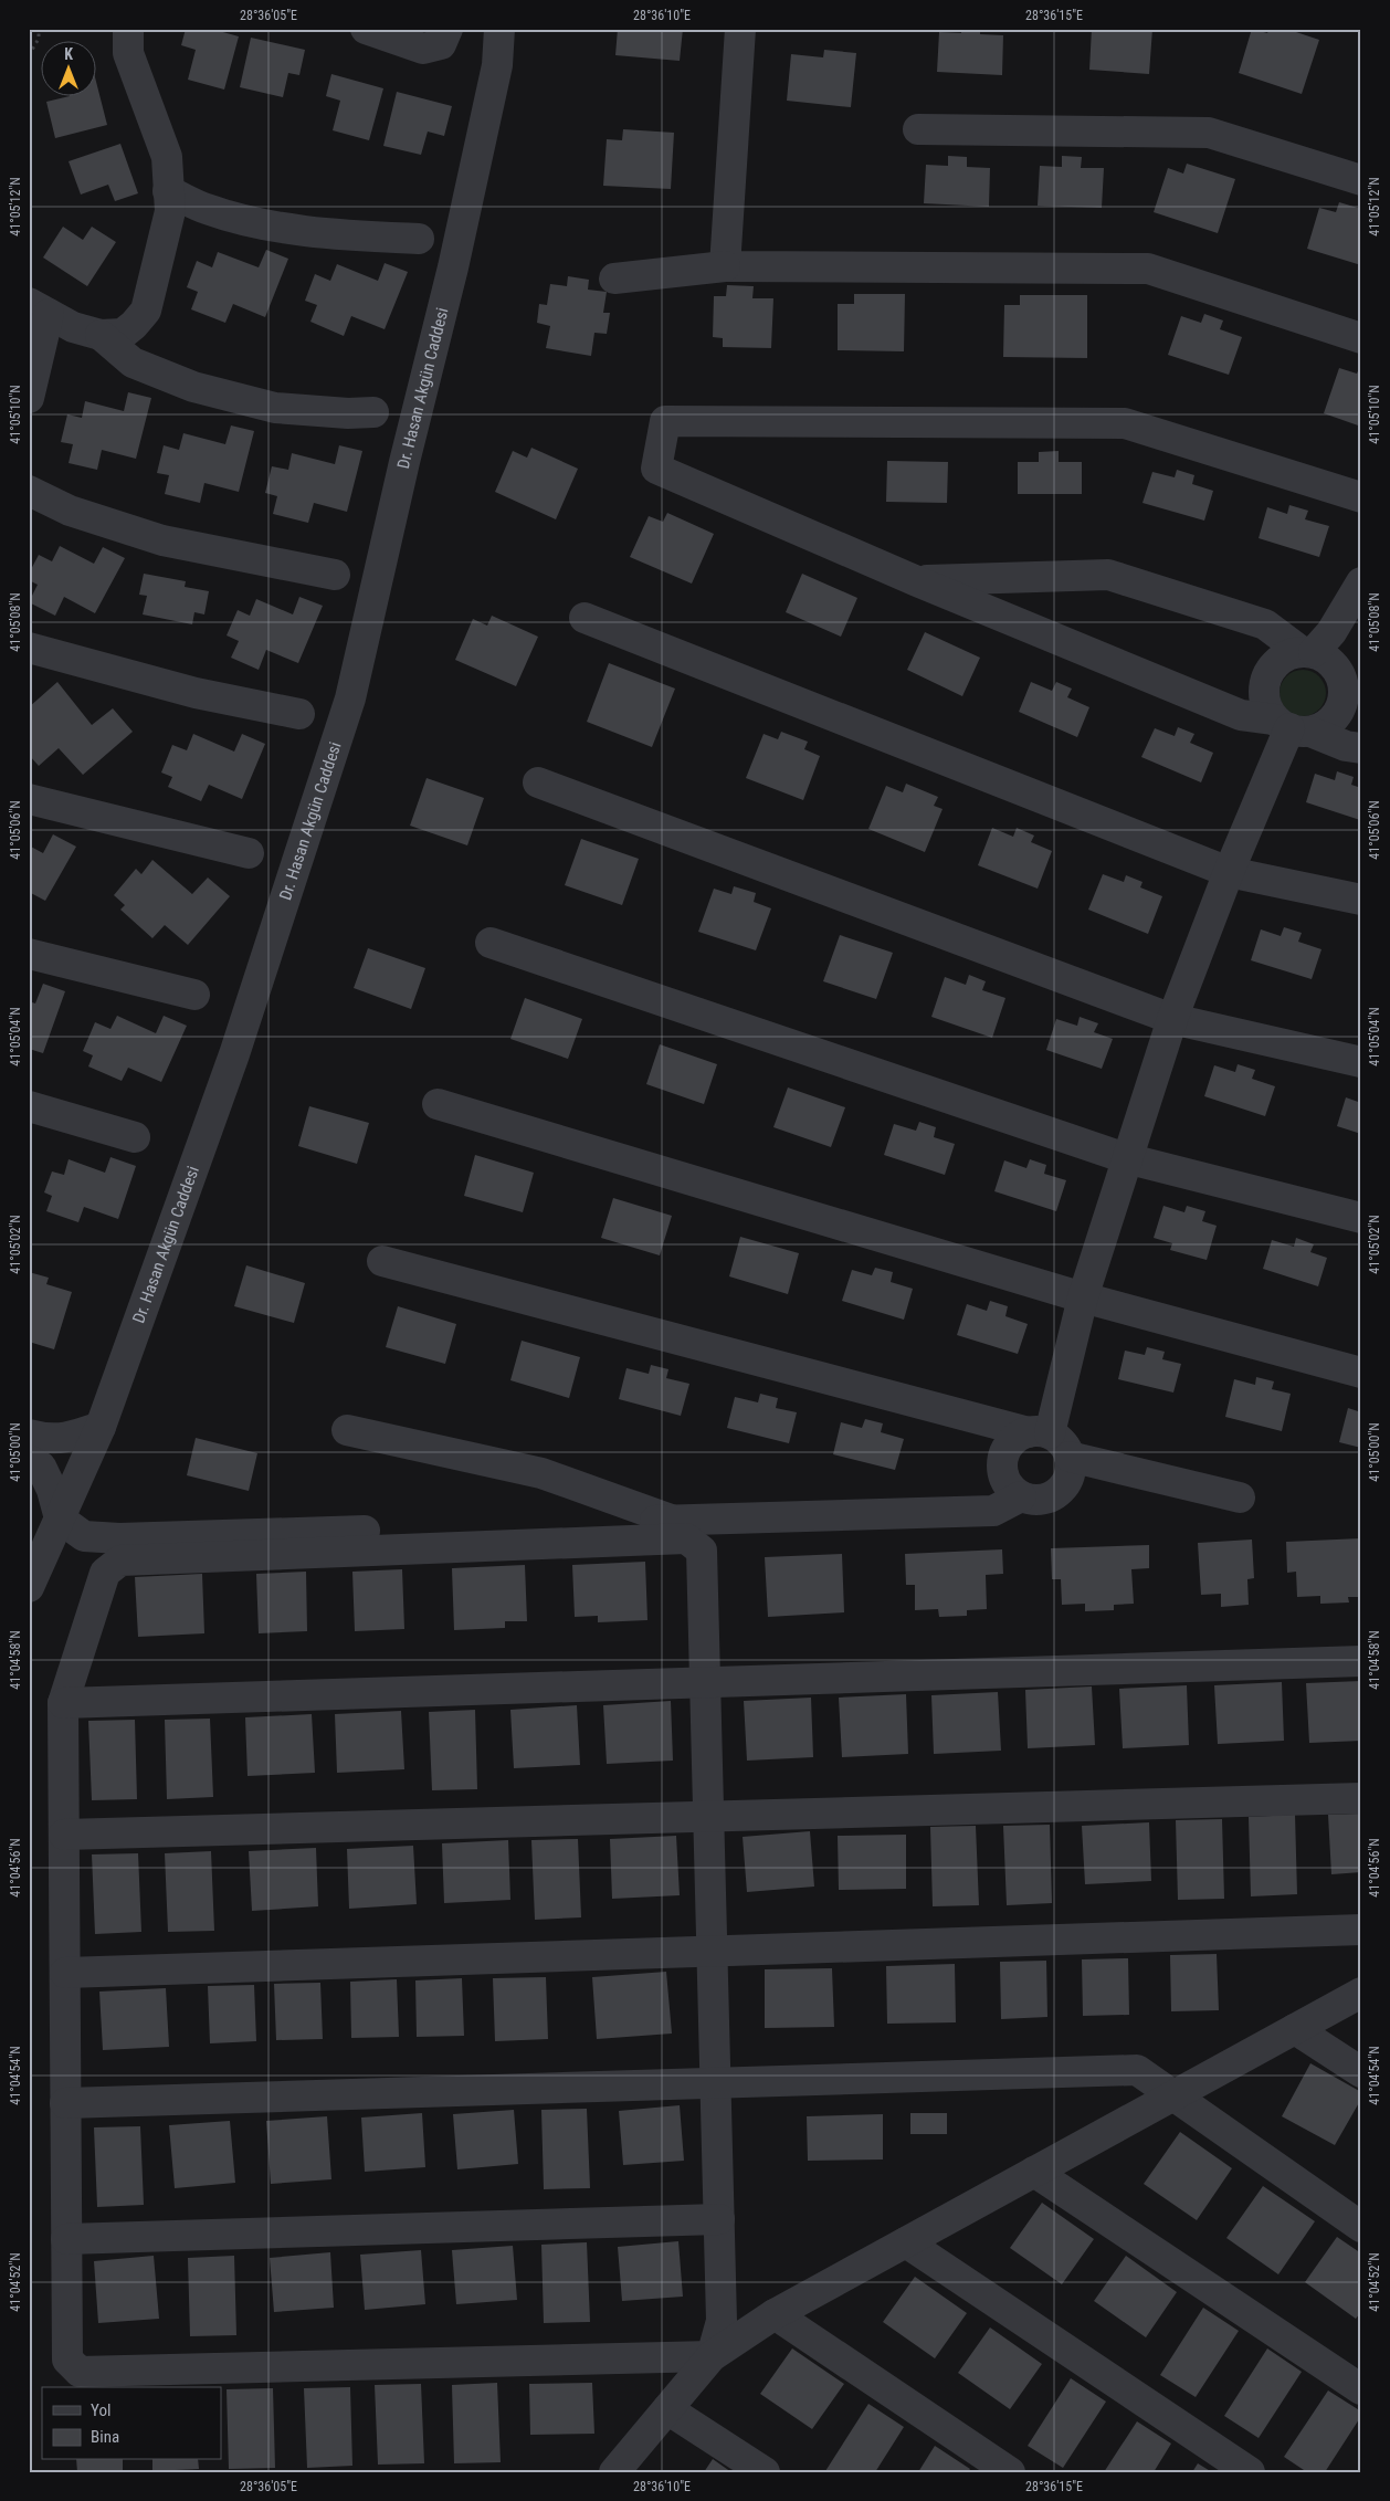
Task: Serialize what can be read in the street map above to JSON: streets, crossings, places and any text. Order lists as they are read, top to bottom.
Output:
{
  "streets": {
    "street": ["Dr. Hasan Akgün Caddesi"]
  },
  "legend": ["Yol", "Bina"],
  "north": "top",
  "coordinates": [
    "28°36'05\"E",
    "28°36'10\"E",
    "28°36'15\"E",
    "41°05'12\"N",
    "41°05'10\"N",
    "41°05'08\"N",
    "41°05'06\"N",
    "41°05'04\"N",
    "41°05'02\"N",
    "41°05'00\"N",
    "41°04'58\"N",
    "41°04'56\"N",
    "41°04'54\"N",
    "41°04'52\"N"
  ]
}
